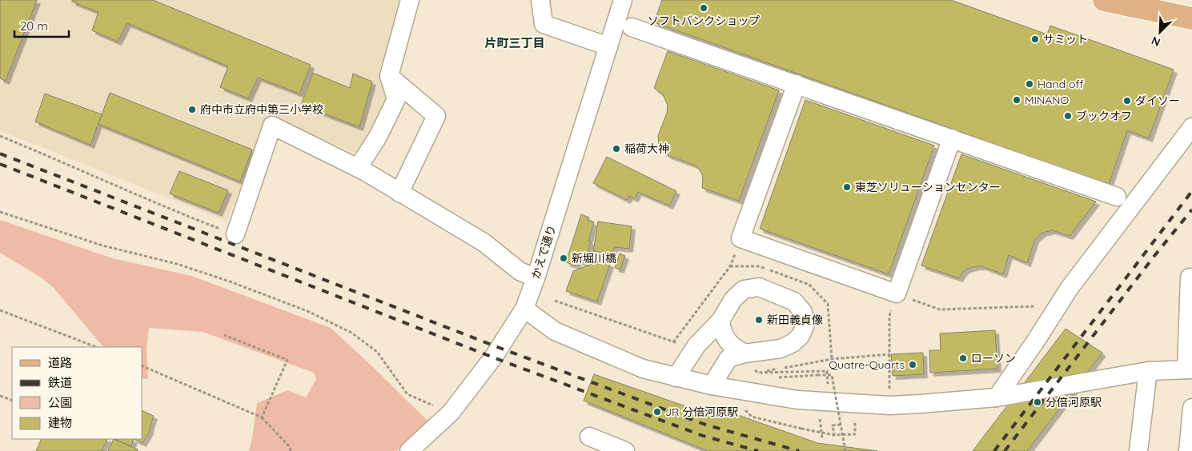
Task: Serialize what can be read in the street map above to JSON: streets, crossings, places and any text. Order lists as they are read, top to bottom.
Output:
{
  "streets": {
    "street": ["かえで通り"]
  },
  "districts": ["片町三丁目"],
  "places": [
    "ソフトバンクショップ",
    "サミット",
    "Hand off",
    "MINANO",
    "ダイソー",
    "府中市立府中第三小学校",
    "ブックオフ",
    "稲荷大神",
    "東芝ソリューションセンター",
    "新堀川橋",
    "新田義貞像",
    "ローソン",
    "Quatre-Quarts",
    "分倍河原駅",
    "JR 分倍河原駅"
  ],
  "legend": [
    "道路",
    "鉄道",
    "公園",
    "建物"
  ],
  "scale_bar": "20 m",
  "north": "bottom left"
}
